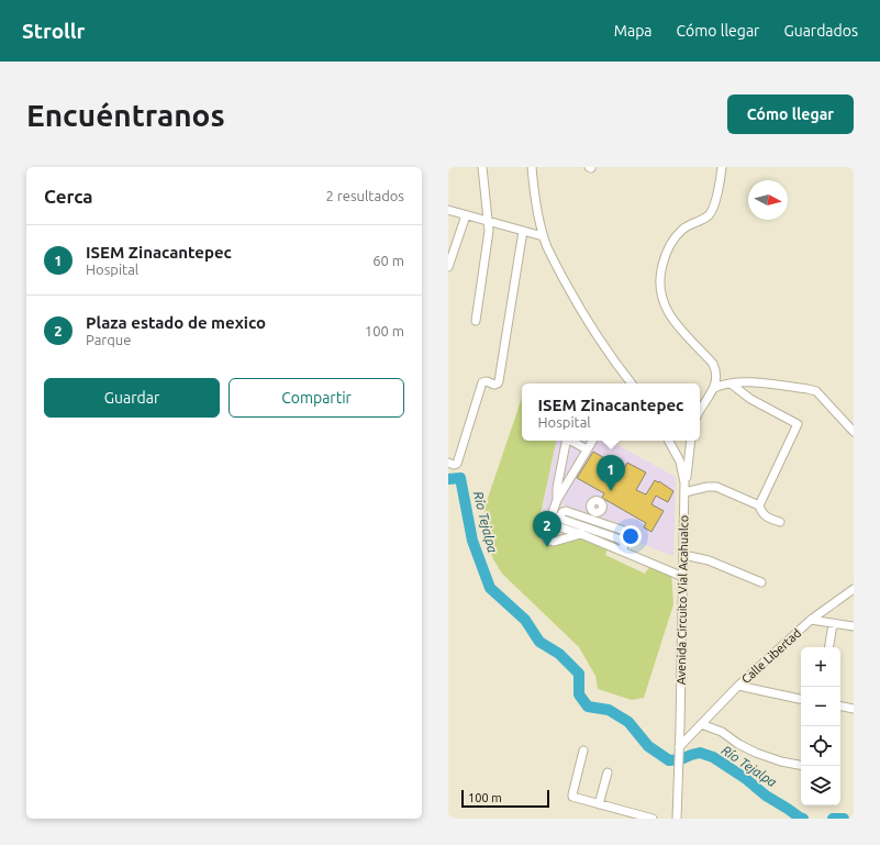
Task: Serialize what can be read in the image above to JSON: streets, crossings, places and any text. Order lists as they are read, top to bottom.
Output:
{
  "streets": {
    "street": ["Avenida Circuito Vial Acahualco", "Calle Libertad"]
  },
  "crossings": [
    ["Avenida Circuito Vial Acahualco", "Calle Libertad"]
  ],
  "water": ["Río Tejalpa"],
  "scale_bar": "100 m",
  "north": "right",
  "page": {
    "header": "Strollr",
    "nav": ["Mapa", "Cómo llegar", "Guardados"],
    "buttons": [
      "Cómo llegar",
      ["Guardar", "Compartir"]
    ],
    "title": "Encuéntranos",
    "heading": ["Cerca", "2 resultados"],
    "list": [
      {
        "mark": "1",
        "name": "ISEM Zinacantepec",
        "note": "Hospital",
        "value": "60 m"
      },
      {
        "mark": "2",
        "name": "Plaza estado de mexico",
        "note": "Parque",
        "value": "100 m"
      }
    ],
    "popup": ["ISEM Zinacantepec", "Hospital"],
    "pins": ["1", "2"],
    "map_buttons": ["+", "−"],
    "scale": "100 m"
  }
}
